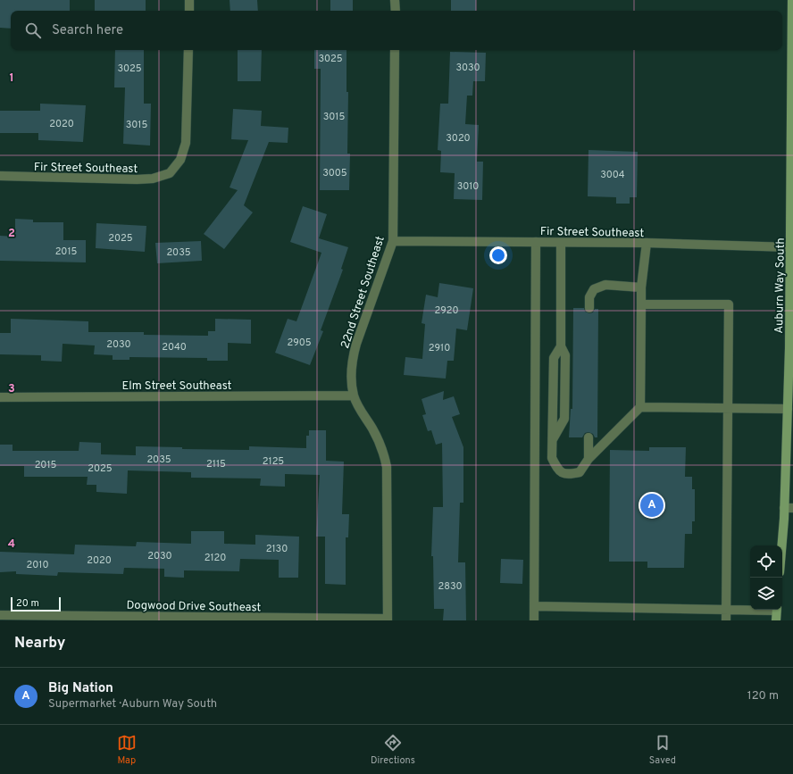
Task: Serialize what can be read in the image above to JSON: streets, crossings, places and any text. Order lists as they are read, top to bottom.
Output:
{
  "streets": {
    "main road": ["Auburn Way South"],
    "street": [
      "Fir Street Southeast",
      "22nd Street Southeast",
      "Elm Street Southeast",
      "Dogwood Drive Southeast"
    ]
  },
  "crossings": [
    ["Fir Street Southeast", "Auburn Way South"],
    ["Fir Street Southeast", "22nd Street Southeast"],
    ["22nd Street Southeast", "Elm Street Southeast"],
    ["22nd Street Southeast", "Dogwood Drive Southeast"]
  ],
  "house_numbers": [
    "3025",
    "3030",
    "3025",
    "3015",
    "2020",
    "3015",
    "3020",
    "3005",
    "3004",
    "3010",
    "2025",
    "2015",
    "2035",
    "2920",
    "2905",
    "2030",
    "2040",
    "2910",
    "2035",
    "2125",
    "2115",
    "2015",
    "2025",
    "2130",
    "2030",
    "2120",
    "2020",
    "2010",
    "2830"
  ],
  "scale_bar": "20 m",
  "page": {
    "search": "Search here",
    "pins": "A",
    "scale": "20 m",
    "heading": "Nearby",
    "list": [
      {
        "mark": "A",
        "name": "Big Nation",
        "note": "Supermarket · Auburn Way South",
        "value": "120 m"
      }
    ],
    "nav": ["Map", "Directions", "Saved"]
  },
  "grid": {
    "rows": [
      "1",
      "2",
      "3",
      "4"
    ]
  }
}
